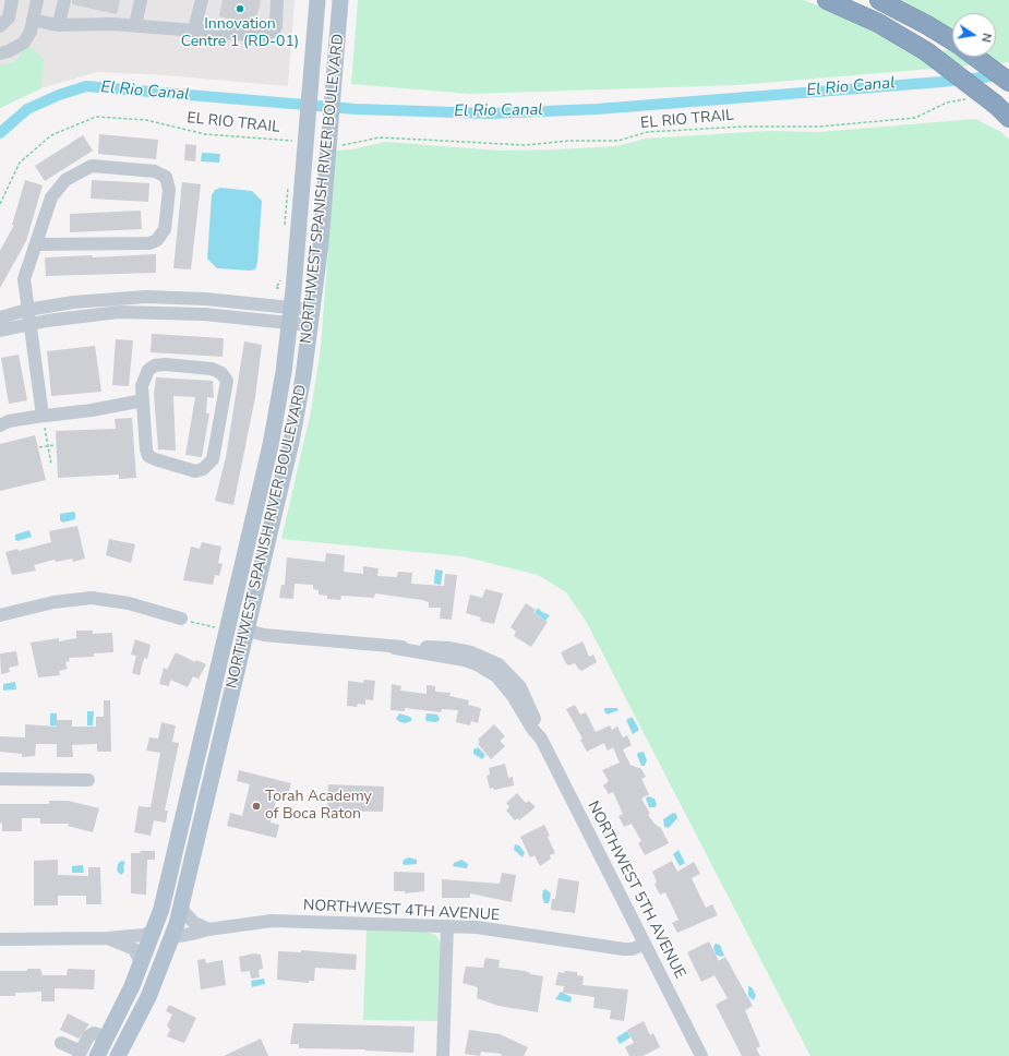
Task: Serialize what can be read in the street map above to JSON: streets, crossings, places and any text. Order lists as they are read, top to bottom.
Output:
{
  "streets": {
    "main road": ["NORTHWEST SPANISH RIVER BOULEVARD"],
    "street": ["NORTHWEST 5TH AVENUE", "NORTHWEST 4TH AVENUE"],
    "path": ["EL RIO TRAIL"]
  },
  "crossings": [
    ["NORTHWEST SPANISH RIVER BOULEVARD", "NORTHWEST 5TH AVENUE"],
    ["NORTHWEST SPANISH RIVER BOULEVARD", "NORTHWEST 4TH AVENUE"],
    ["NORTHWEST 5TH AVENUE", "NORTHWEST 4TH AVENUE"]
  ],
  "water": ["El Rio Canal"],
  "places": ["Innovation Centre 1 (RD-01)", "Torah Academy of Boca Raton"],
  "north": "right"
}
